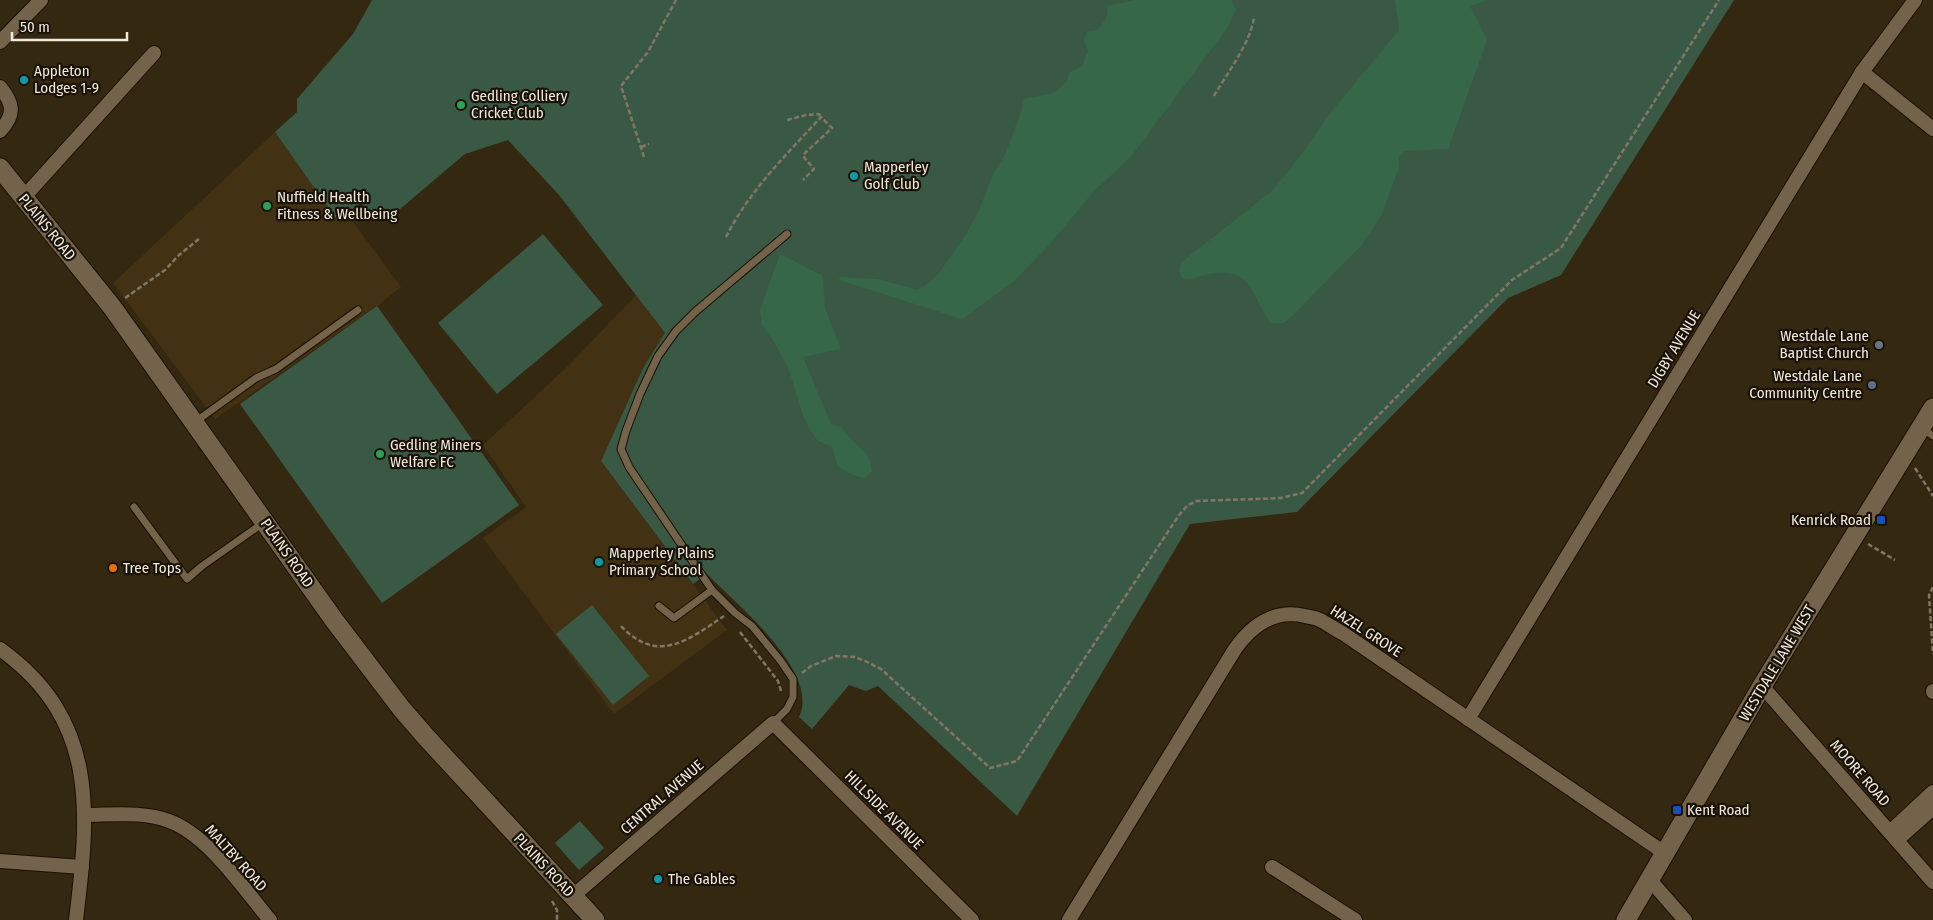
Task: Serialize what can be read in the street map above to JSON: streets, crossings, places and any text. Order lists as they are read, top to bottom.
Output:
{
  "streets": {
    "main road": ["PLAINS ROAD", "WESTDALE LANE WEST"],
    "street": [
      "DIGBY AVENUE",
      "HAZEL GROVE",
      "MOORE ROAD",
      "CENTRAL AVENUE",
      "HILLSIDE AVENUE",
      "MALTBY ROAD"
    ]
  },
  "crossings": [
    ["PLAINS ROAD", "CENTRAL AVENUE"],
    ["DIGBY AVENUE", "HAZEL GROVE"],
    ["HAZEL GROVE", "WESTDALE LANE WEST"],
    ["WESTDALE LANE WEST", "MOORE ROAD"],
    ["CENTRAL AVENUE", "HILLSIDE AVENUE"]
  ],
  "places": {
    "other": [
      "Appleton Lodges 1-9",
      "Gedling Colliery Cricket Club",
      "Mapperley Golf Club",
      "Nuffield Health Fitness & Wellbeing",
      "Westdale Lane Baptist Church",
      "Westdale Lane Community Centre",
      "Gedling Miners Welfare FC",
      "Mapperley Plains Primary School",
      "Tree Tops",
      "The Gables"
    ],
    "transit": ["Kenrick Road", "Kent Road"]
  },
  "scale_bar": "50 m"
}
